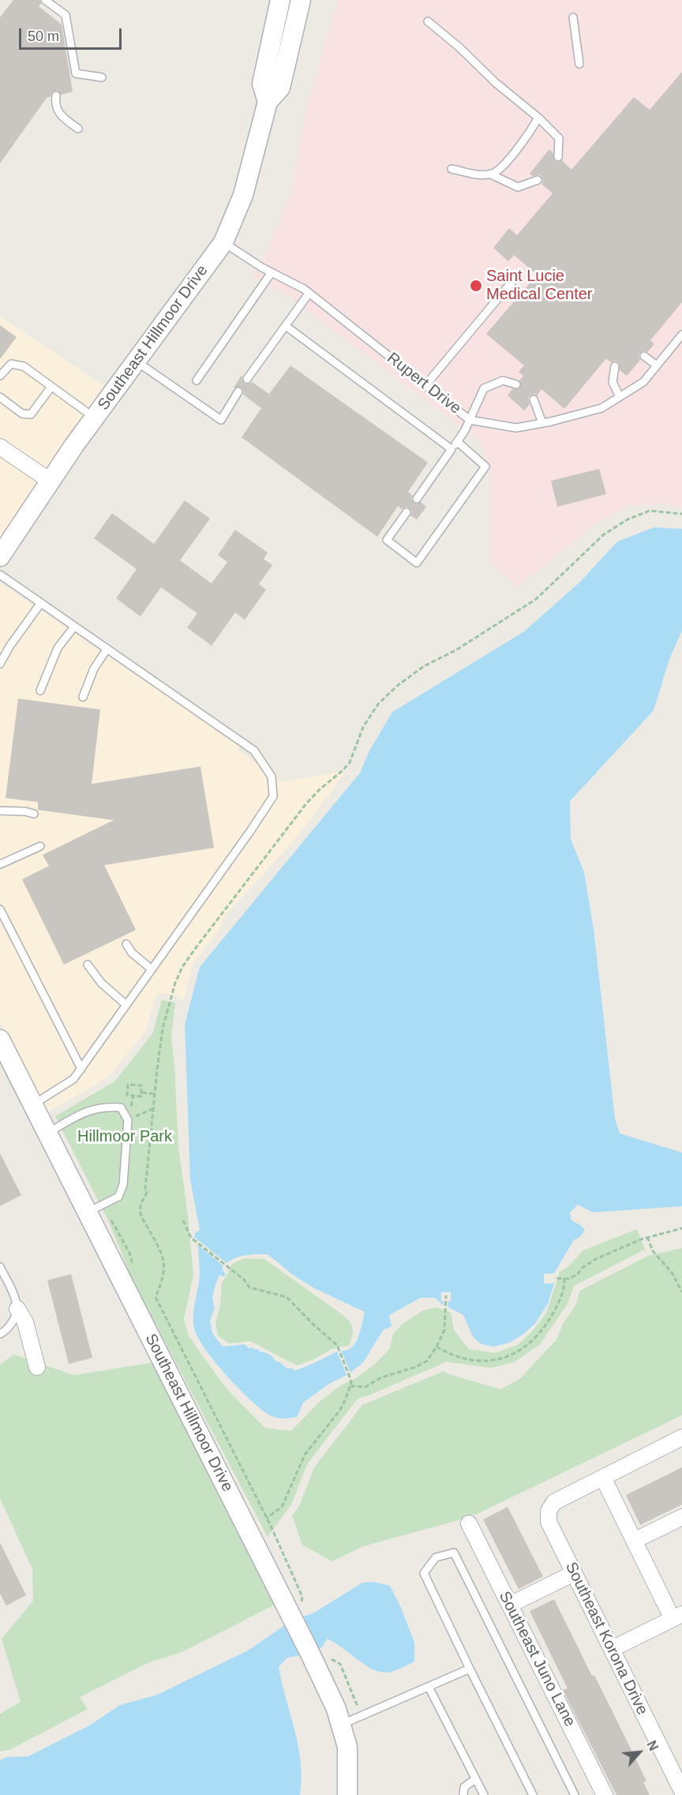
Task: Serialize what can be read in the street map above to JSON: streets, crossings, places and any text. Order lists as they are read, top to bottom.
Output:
{
  "streets": {
    "street": ["Southeast Hillmoor Drive", "Southeast Korona Drive", "Southeast Juno Lane"],
    "lane": ["Rupert Drive"]
  },
  "crossings": [
    ["Southeast Hillmoor Drive", "Rupert Drive"]
  ],
  "parks": ["Hillmoor Park"],
  "places": ["Saint Lucie Medical Center"],
  "scale_bar": "50 m",
  "north": "top right"
}
